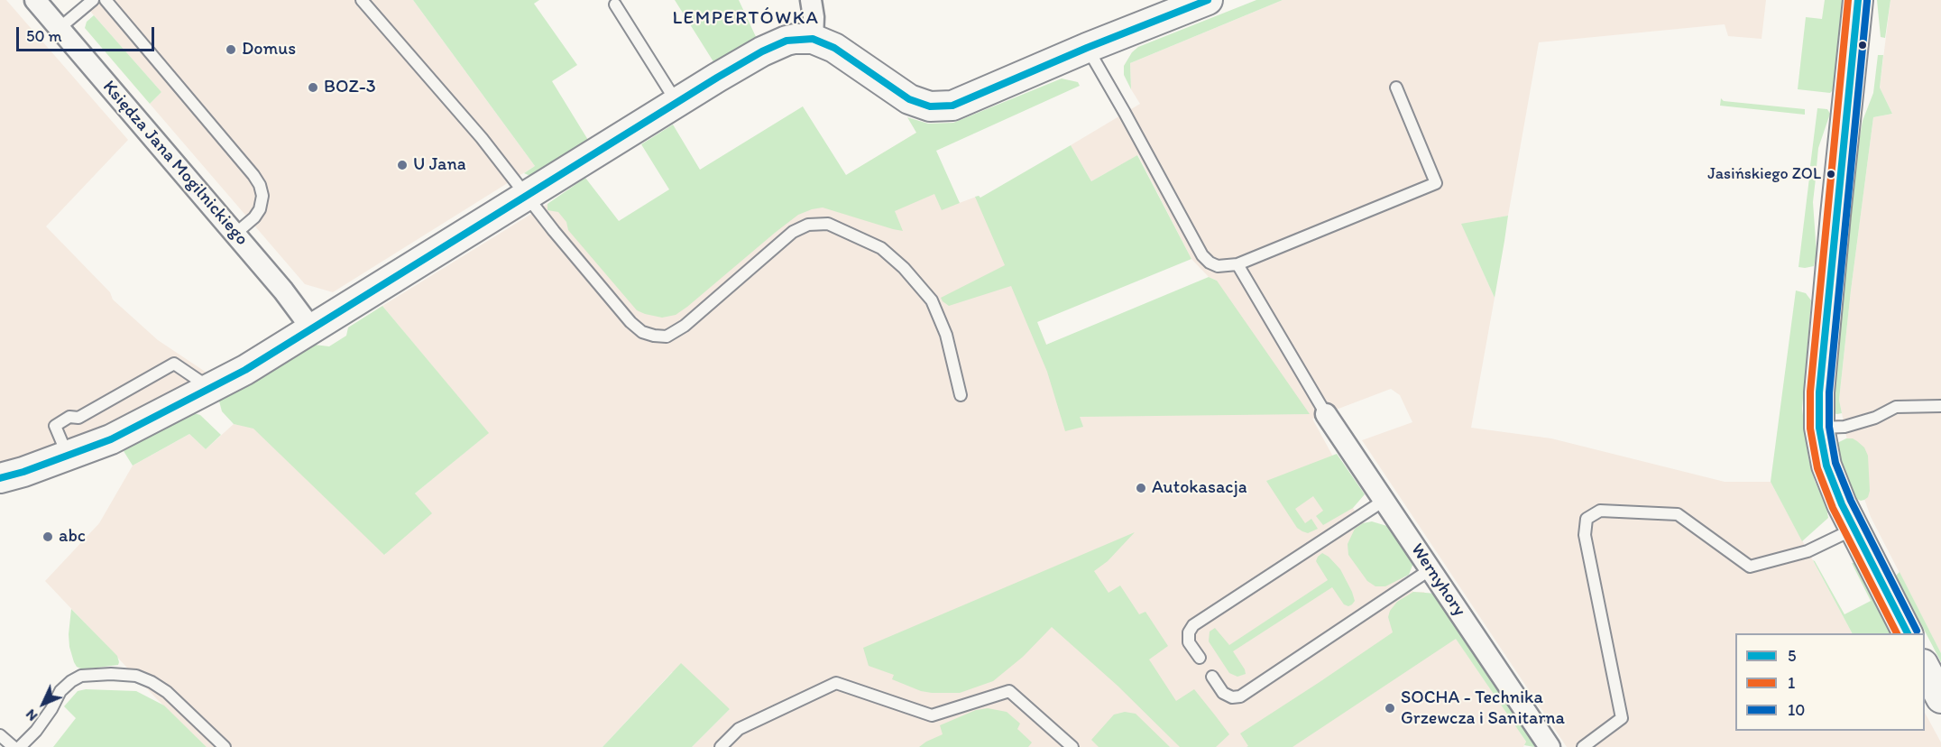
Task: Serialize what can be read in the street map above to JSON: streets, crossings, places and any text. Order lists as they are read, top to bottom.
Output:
{
  "streets": {
    "street": ["Księdza Jana Mogilnickiego", "Wernyhory"]
  },
  "districts": ["LEMPERTÓWKA"],
  "places": [
    "Domus",
    "BOZ-3",
    "U Jana",
    "Jasińskiego ZOL",
    "Autokasacja",
    "abc",
    "SOCHA - Technika Grzewcza i Sanitarna"
  ],
  "lines": ["transit line 5", "transit line 1", "transit line 10"],
  "legend": ["5", "1", "10"],
  "scale_bar": "50 m",
  "north": "bottom left"
}
